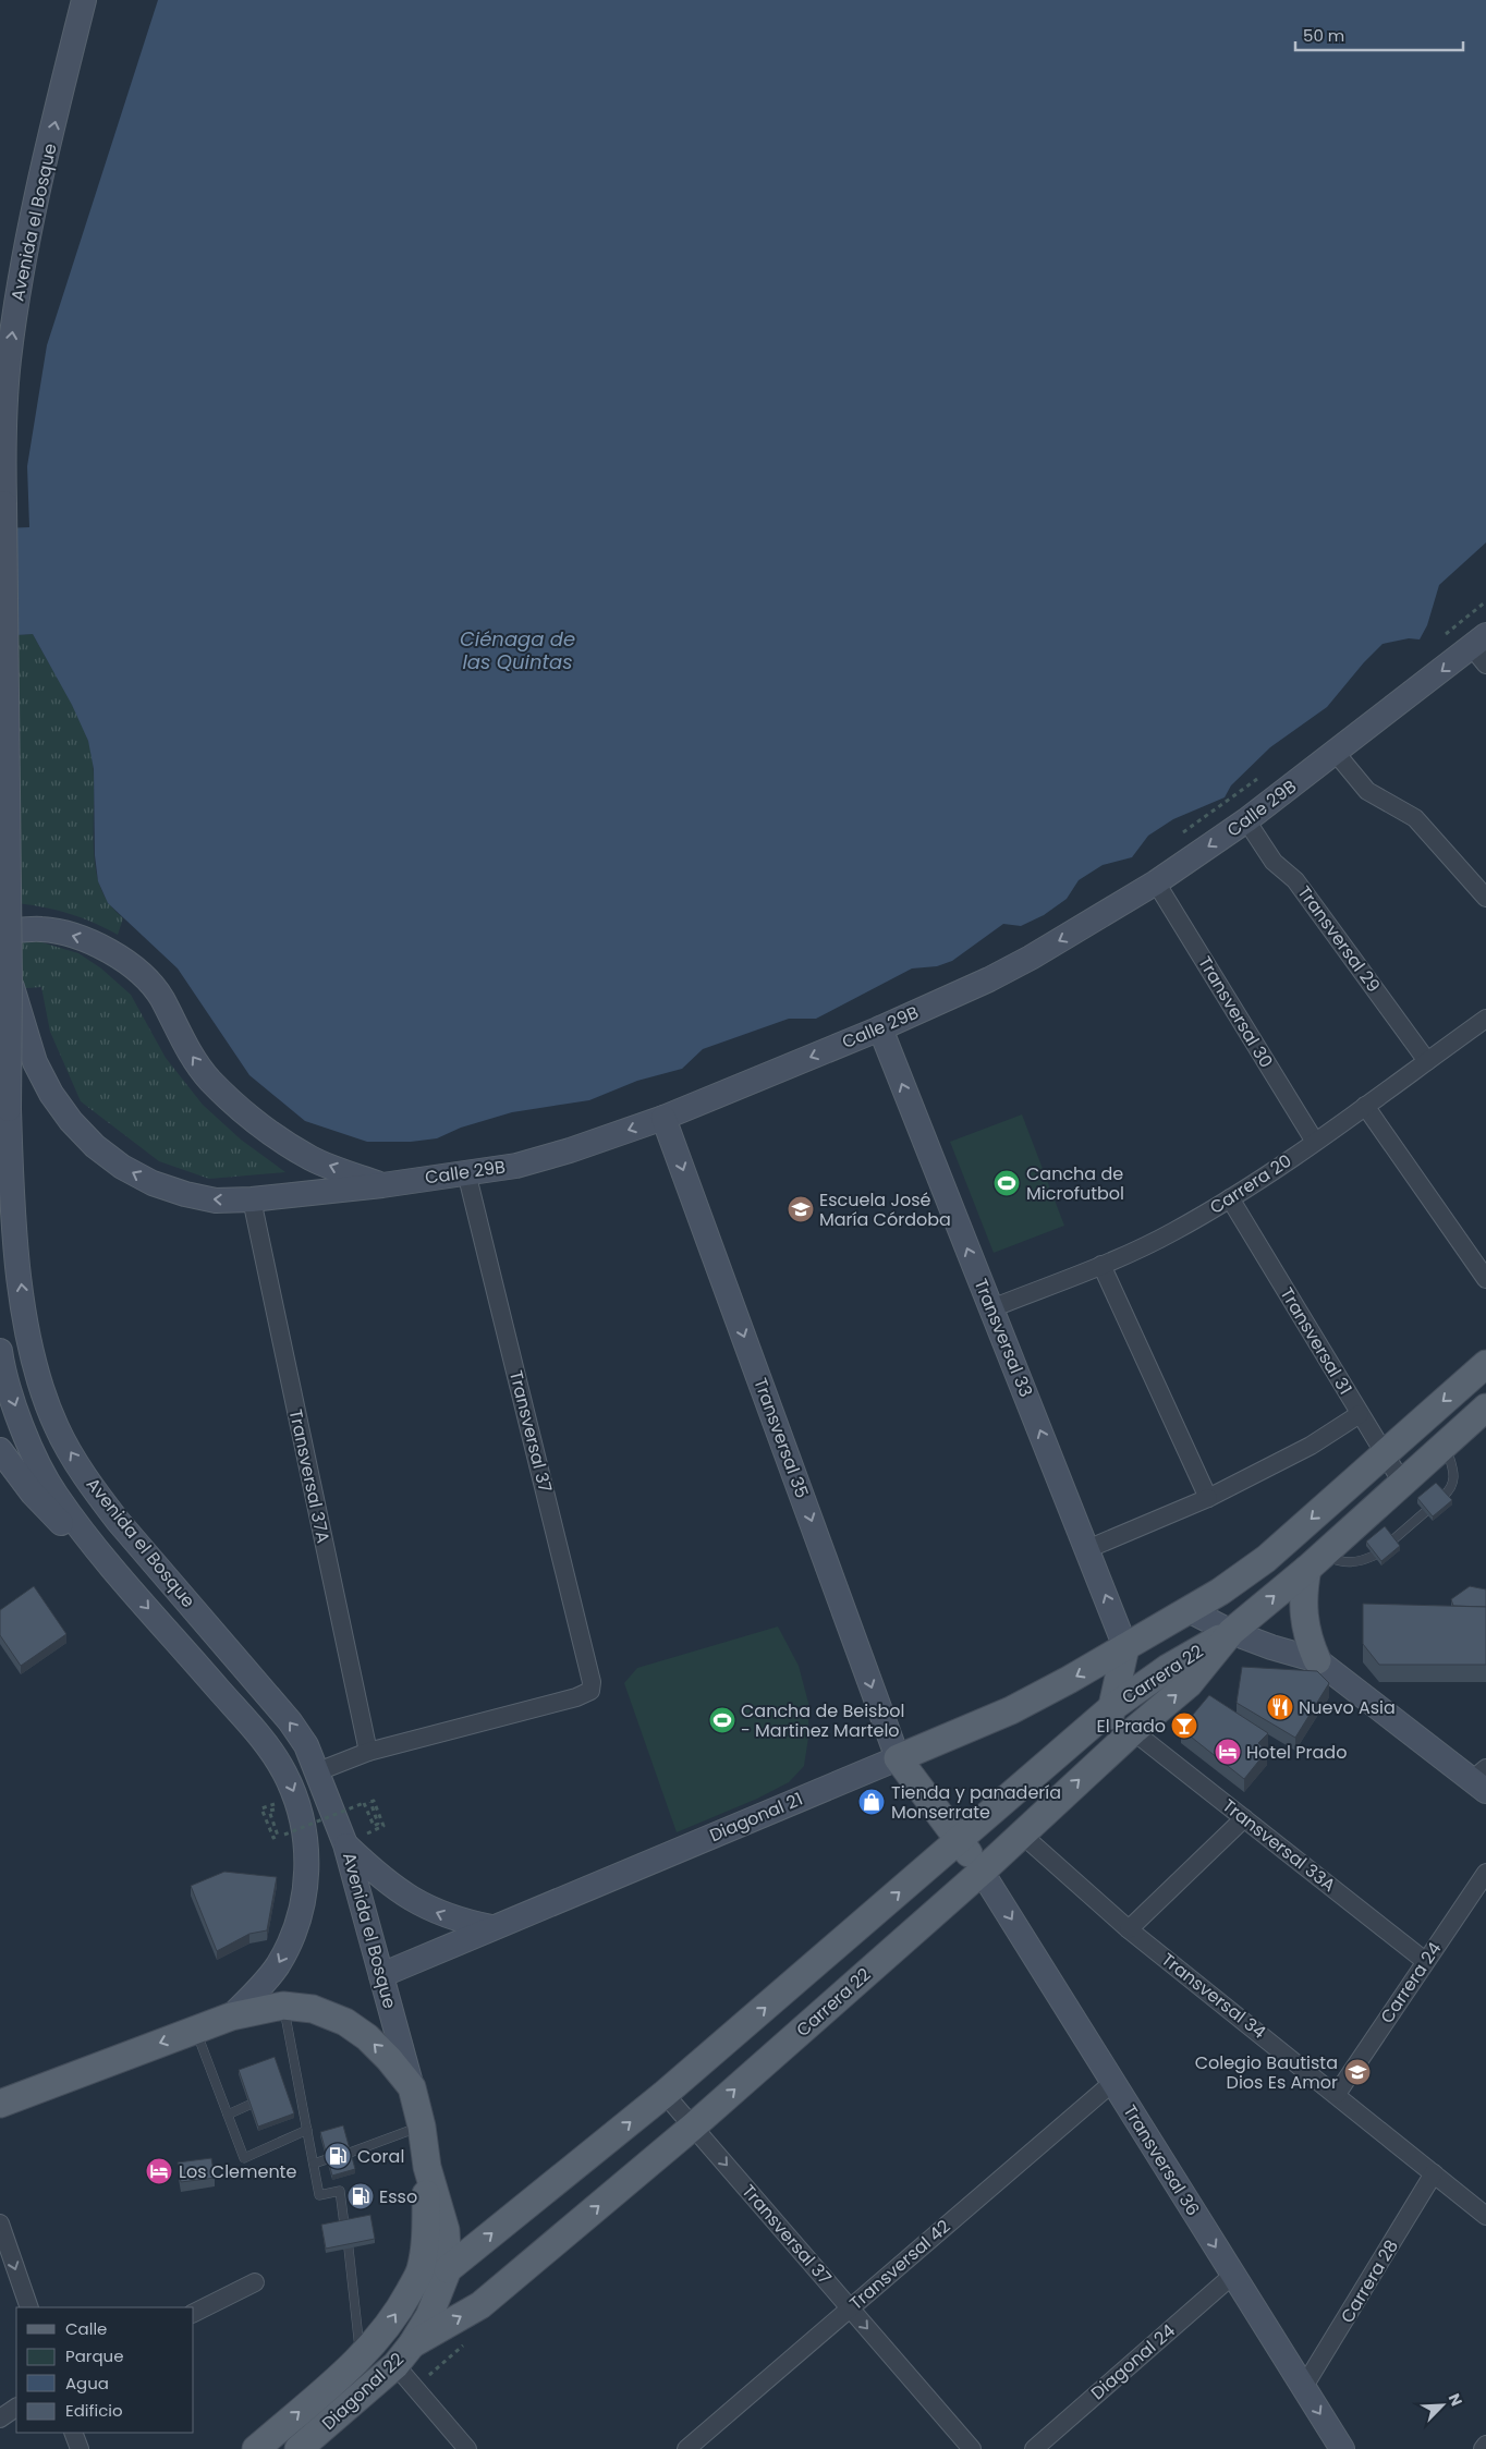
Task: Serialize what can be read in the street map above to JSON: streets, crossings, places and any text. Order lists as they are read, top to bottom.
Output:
{
  "streets": {
    "main road": [
      "Avenida el Bosque",
      "Calle 29B",
      "Transversal 33",
      "Transversal 35",
      "Carrera 22",
      "Diagonal 21",
      "Transversal 36",
      "Diagonal 22"
    ],
    "street": [
      "Transversal 29",
      "Transversal 30",
      "Carrera 20",
      "Transversal 31",
      "Transversal 37",
      "Transversal 37A",
      "Transversal 33A",
      "Carrera 24",
      "Transversal 34",
      "Transversal 42",
      "Carrera 28",
      "Diagonal 24"
    ]
  },
  "crossings": [
    ["Avenida el Bosque", "Calle 29B"],
    ["Avenida el Bosque", "Carrera 22"],
    ["Avenida el Bosque", "Diagonal 21"],
    ["Avenida el Bosque", "Diagonal 22"],
    ["Calle 29B", "Transversal 29"],
    ["Calle 29B", "Transversal 30"],
    ["Calle 29B", "Transversal 33"],
    ["Calle 29B", "Transversal 37"],
    ["Calle 29B", "Transversal 35"],
    ["Calle 29B", "Transversal 37A"],
    ["Transversal 29", "Carrera 20"],
    ["Transversal 30", "Carrera 20"],
    ["Carrera 20", "Transversal 33"],
    ["Carrera 20", "Transversal 31"],
    ["Transversal 33", "Diagonal 21"],
    ["Transversal 31", "Carrera 22"],
    ["Transversal 37", "Transversal 37A"],
    ["Transversal 37", "Carrera 22"],
    ["Transversal 37", "Transversal 42"],
    ["Transversal 35", "Diagonal 21"],
    ["Carrera 22", "Transversal 33A"],
    ["Carrera 22", "Transversal 34"],
    ["Carrera 22", "Transversal 36"],
    ["Carrera 22", "Diagonal 22"],
    ["Transversal 33A", "Carrera 24"],
    ["Carrera 24", "Transversal 34"],
    ["Transversal 34", "Carrera 28"],
    ["Transversal 36", "Transversal 42"],
    ["Transversal 36", "Carrera 28"],
    ["Transversal 36", "Diagonal 24"]
  ],
  "one_way": [
    "Calle 29B",
    "Transversal 33",
    "Transversal 35",
    "Carrera 22",
    "Transversal 36"
  ],
  "water": ["Ciénaga de las Quintas"],
  "places": {
    "sports": ["Cancha de Microfutbol", "Cancha de Beisbol - Martinez Martelo"],
    "school or university": ["Escuela José María Córdoba", "Colegio Bautista Dios Es Amor"],
    "restaurant": ["Nuevo Asia"],
    "bar": ["El Prado"],
    "hotel": ["Hotel Prado", "Los Clemente"],
    "shop": ["Tienda y panadería Monserrate"],
    "fuel station": ["Coral", "Esso"]
  },
  "legend": [
    "Calle",
    "Parque",
    "Agua",
    "Edificio"
  ],
  "scale_bar": "50 m",
  "north": "top right"
}
